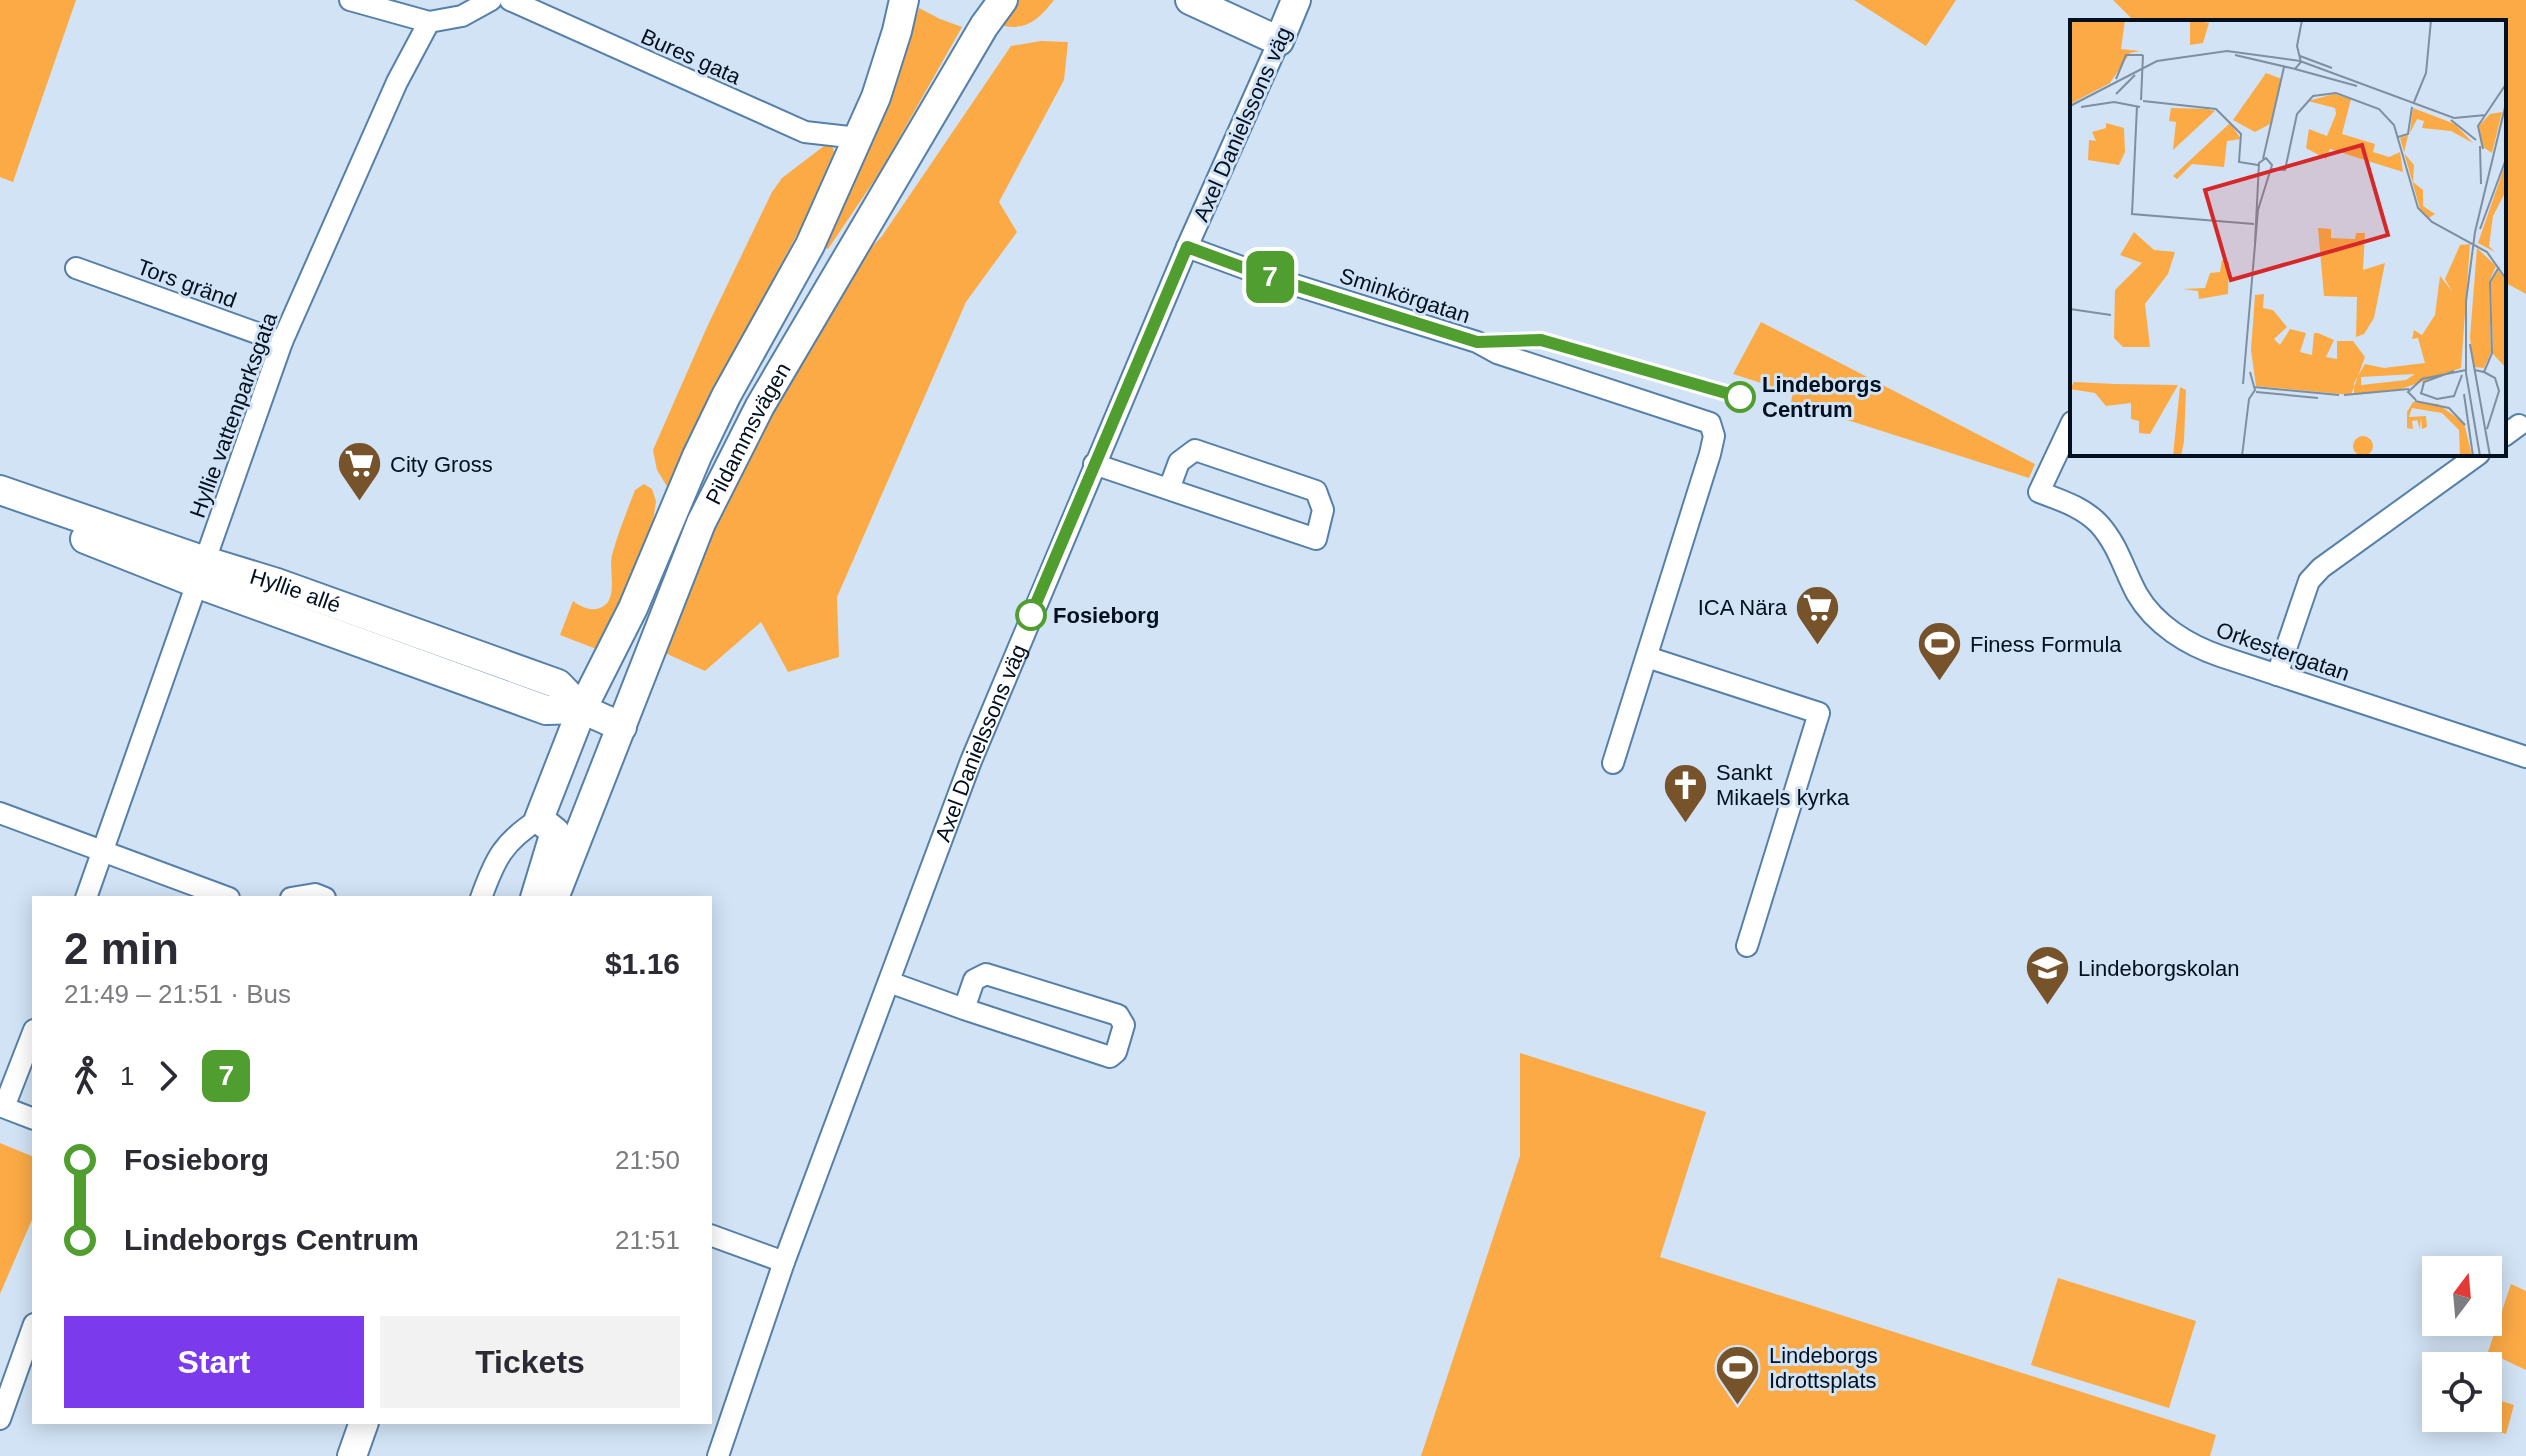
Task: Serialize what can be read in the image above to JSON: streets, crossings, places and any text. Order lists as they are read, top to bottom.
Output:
{
  "streets": {
    "main road": ["Axel Danielssons väg", "Pildammsvägen", "Hyllie allé"],
    "street": [
      "Bures gata",
      "Tors gränd",
      "Sminkörgatan",
      "Hyllie vattenparksgata",
      "Orkestergatan"
    ]
  },
  "crossings": [
    ["Bures gata", "Pildammsvägen"],
    ["Axel Danielssons väg", "Sminkörgatan"],
    ["Tors gränd", "Hyllie vattenparksgata"],
    ["Hyllie vattenparksgata", "Hyllie allé"],
    ["Pildammsvägen", "Hyllie allé"]
  ],
  "places": {
    "other": ["Lindeborgs Centrum", "Fosieborg"],
    "supermarket": ["City Gross", "ICA Nära"],
    "sports": ["Finess Formula", "Lindeborgs Idrottsplats"],
    "church": ["Sankt Mikaels kyrka"],
    "school or university": ["Lindeborgskolan"]
  },
  "lines": ["bus line 7"],
  "north": "top",
  "page": {
    "on_map": "7",
    "heading": ["2 min", "21:49 – 21:51 · Bus", "$1.16"],
    "legs": ["1", "7"],
    "list": [
      {
        "name": "Fosieborg",
        "value": "21:50"
      },
      {
        "name": "Lindeborgs Centrum",
        "value": "21:51"
      }
    ],
    "buttons": ["Start", "Tickets"]
  }
}
